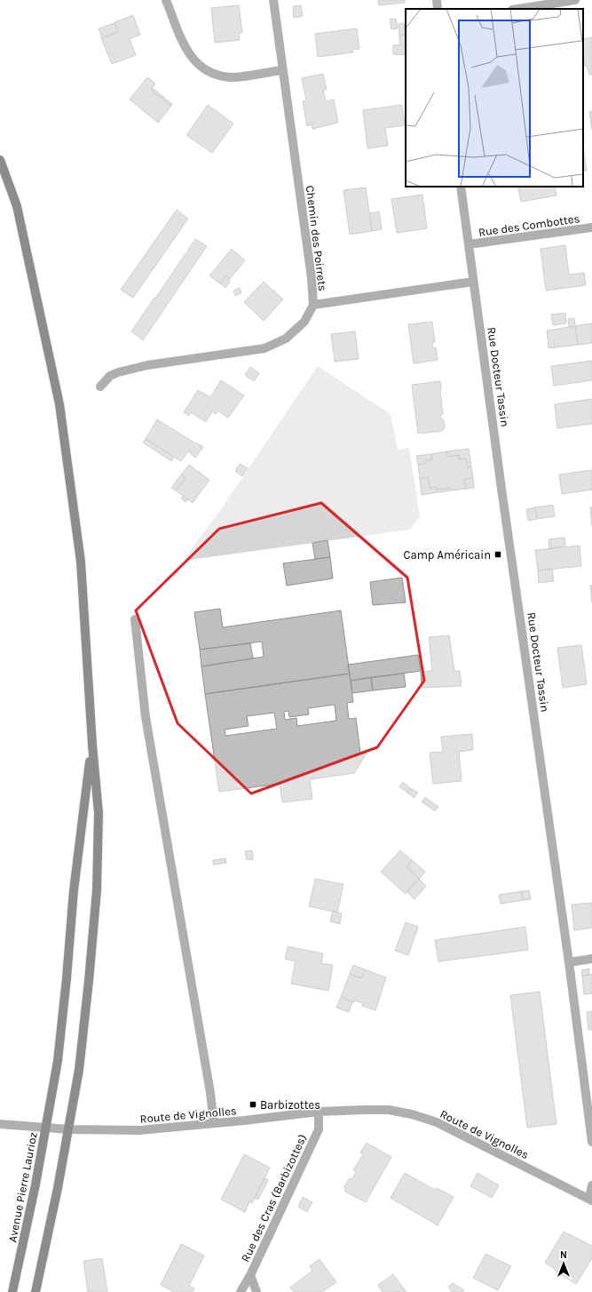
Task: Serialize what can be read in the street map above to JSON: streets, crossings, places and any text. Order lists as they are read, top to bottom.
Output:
{
  "streets": {
    "main road": ["Avenue Pierre Laurioz"],
    "street": [
      "Rue des Combottes",
      "Chemin des Poirrets",
      "Rue Docteur Tassin",
      "Route de Vignolles",
      "Rue des Cras (Barbizottes)"
    ]
  },
  "crossings": [
    ["Rue des Combottes", "Rue Docteur Tassin"],
    ["Route de Vignolles", "Avenue Pierre Laurioz"],
    ["Route de Vignolles", "Rue des Cras (Barbizottes)"]
  ],
  "places": {
    "transit": ["Camp Américain", "Barbizottes"]
  },
  "north": "top"
}
